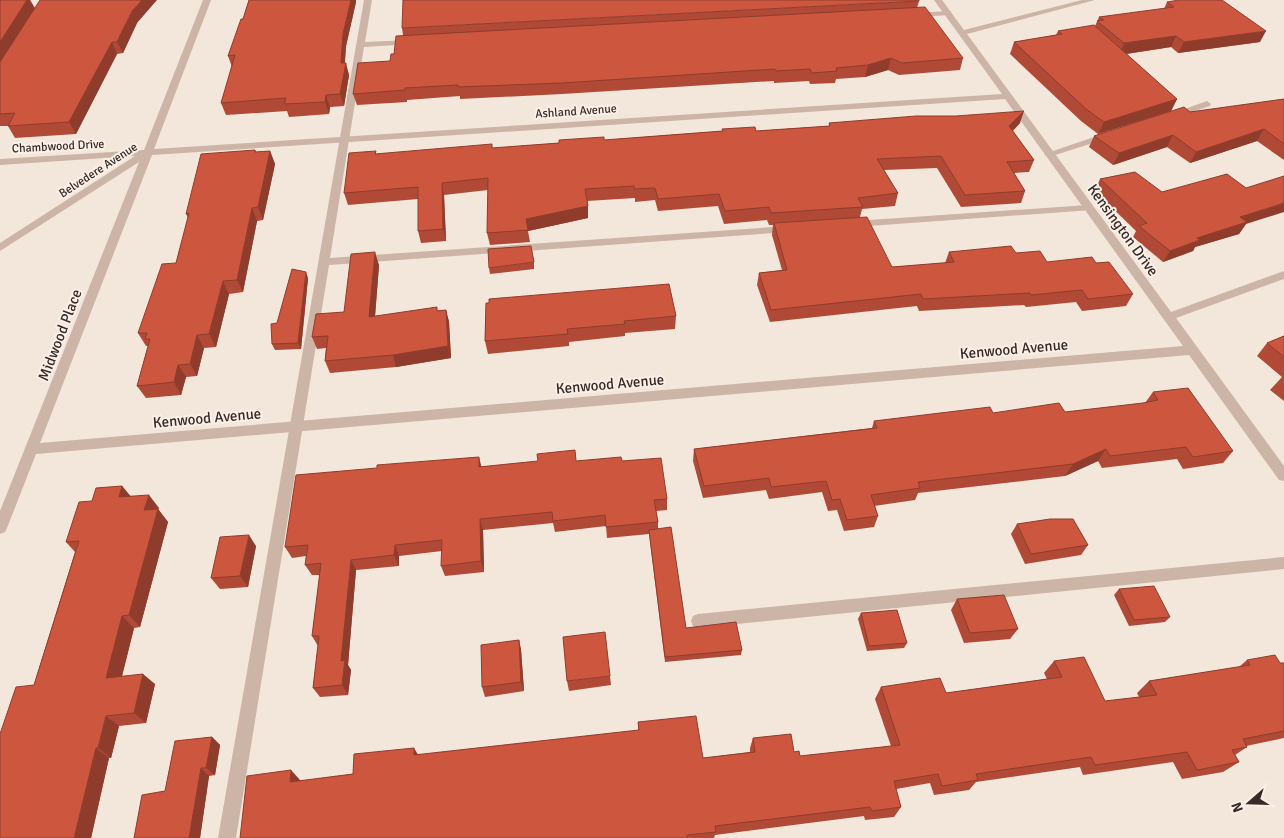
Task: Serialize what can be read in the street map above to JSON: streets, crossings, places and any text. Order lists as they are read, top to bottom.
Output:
{
  "streets": {
    "street": [
      "Ashland Avenue",
      "Chambwood Drive",
      "Belvedere Avenue",
      "Kensington Drive",
      "Midwood Place",
      "Kenwood Avenue"
    ]
  },
  "crossings": [
    ["Ashland Avenue", "Chambwood Drive"],
    ["Ashland Avenue", "Belvedere Avenue"],
    ["Ashland Avenue", "Kensington Drive"],
    ["Ashland Avenue", "Midwood Place"],
    ["Chambwood Drive", "Belvedere Avenue"],
    ["Chambwood Drive", "Midwood Place"],
    ["Belvedere Avenue", "Midwood Place"],
    ["Kensington Drive", "Kenwood Avenue"],
    ["Midwood Place", "Kenwood Avenue"]
  ],
  "north": "left"
}
